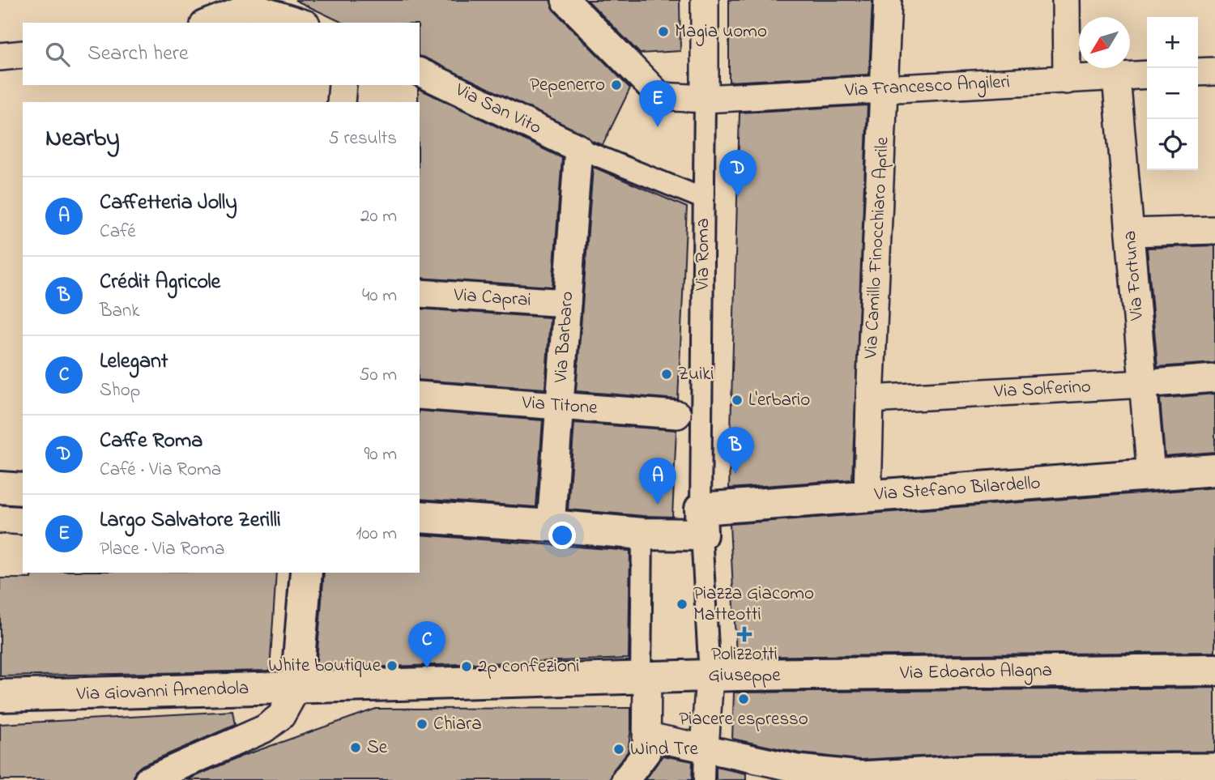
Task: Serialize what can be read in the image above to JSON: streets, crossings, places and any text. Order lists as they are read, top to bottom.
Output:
{
  "streets": {
    "main road": ["Via Stefano Bilardello", "Via Edoardo Alagna", "Via Giovanni Amendola"],
    "street": [
      "Via Francesco Angileri",
      "Via San Vito",
      "Via Camillo Finocchiaro Aprile",
      "Via Roma",
      "Via Fortuna",
      "Via Caprai",
      "Via Barbaro",
      "Via Solferino",
      "Via Titone"
    ]
  },
  "crossings": [
    ["Via Francesco Angileri", "Via Camillo Finocchiaro Aprile"],
    ["Via Francesco Angileri", "Via Roma"],
    ["Via Francesco Angileri", "Via Fortuna"],
    ["Via San Vito", "Via Barbaro"],
    ["Via Camillo Finocchiaro Aprile", "Via Solferino"],
    ["Via Camillo Finocchiaro Aprile", "Via Stefano Bilardello"],
    ["Via Roma", "Via Titone"],
    ["Via Roma", "Via Stefano Bilardello"],
    ["Via Fortuna", "Via Solferino"],
    ["Via Fortuna", "Via Stefano Bilardello"],
    ["Via Caprai", "Via Barbaro"],
    ["Via Barbaro", "Via Titone"],
    ["Via Barbaro", "Via Stefano Bilardello"],
    ["Via Edoardo Alagna", "Via Giovanni Amendola"]
  ],
  "places": {
    "other": [
      "Magia uomo",
      "Pepenerro",
      "Zuiki",
      "L'erbario",
      "Piazza Giacomo Matteotti",
      "White boutique",
      "2p confezioni",
      "Piacere espresso",
      "Chiara",
      "Se",
      "Wind Tre"
    ],
    "health": ["Polizzotti Giuseppe"]
  },
  "north": "bottom left",
  "page": {
    "map_buttons": ["+", "−"],
    "search": "Search here",
    "pins": [
      "E",
      "D",
      "B",
      "A",
      "C"
    ],
    "heading": ["Nearby", "5 results"],
    "list": [
      {
        "mark": "A",
        "name": "Caffetteria Jolly",
        "note": "Café",
        "value": "20 m"
      },
      {
        "mark": "B",
        "name": "Crédit Agricole",
        "note": "Bank",
        "value": "40 m"
      },
      {
        "mark": "C",
        "name": "Lelegant",
        "note": "Shop",
        "value": "50 m"
      },
      {
        "mark": "D",
        "name": "Caffe Roma",
        "note": "Café · Via Roma",
        "value": "90 m"
      },
      {
        "mark": "E",
        "name": "Largo Salvatore Zerilli",
        "note": "Place · Via Roma",
        "value": "100 m"
      }
    ]
  }
}
